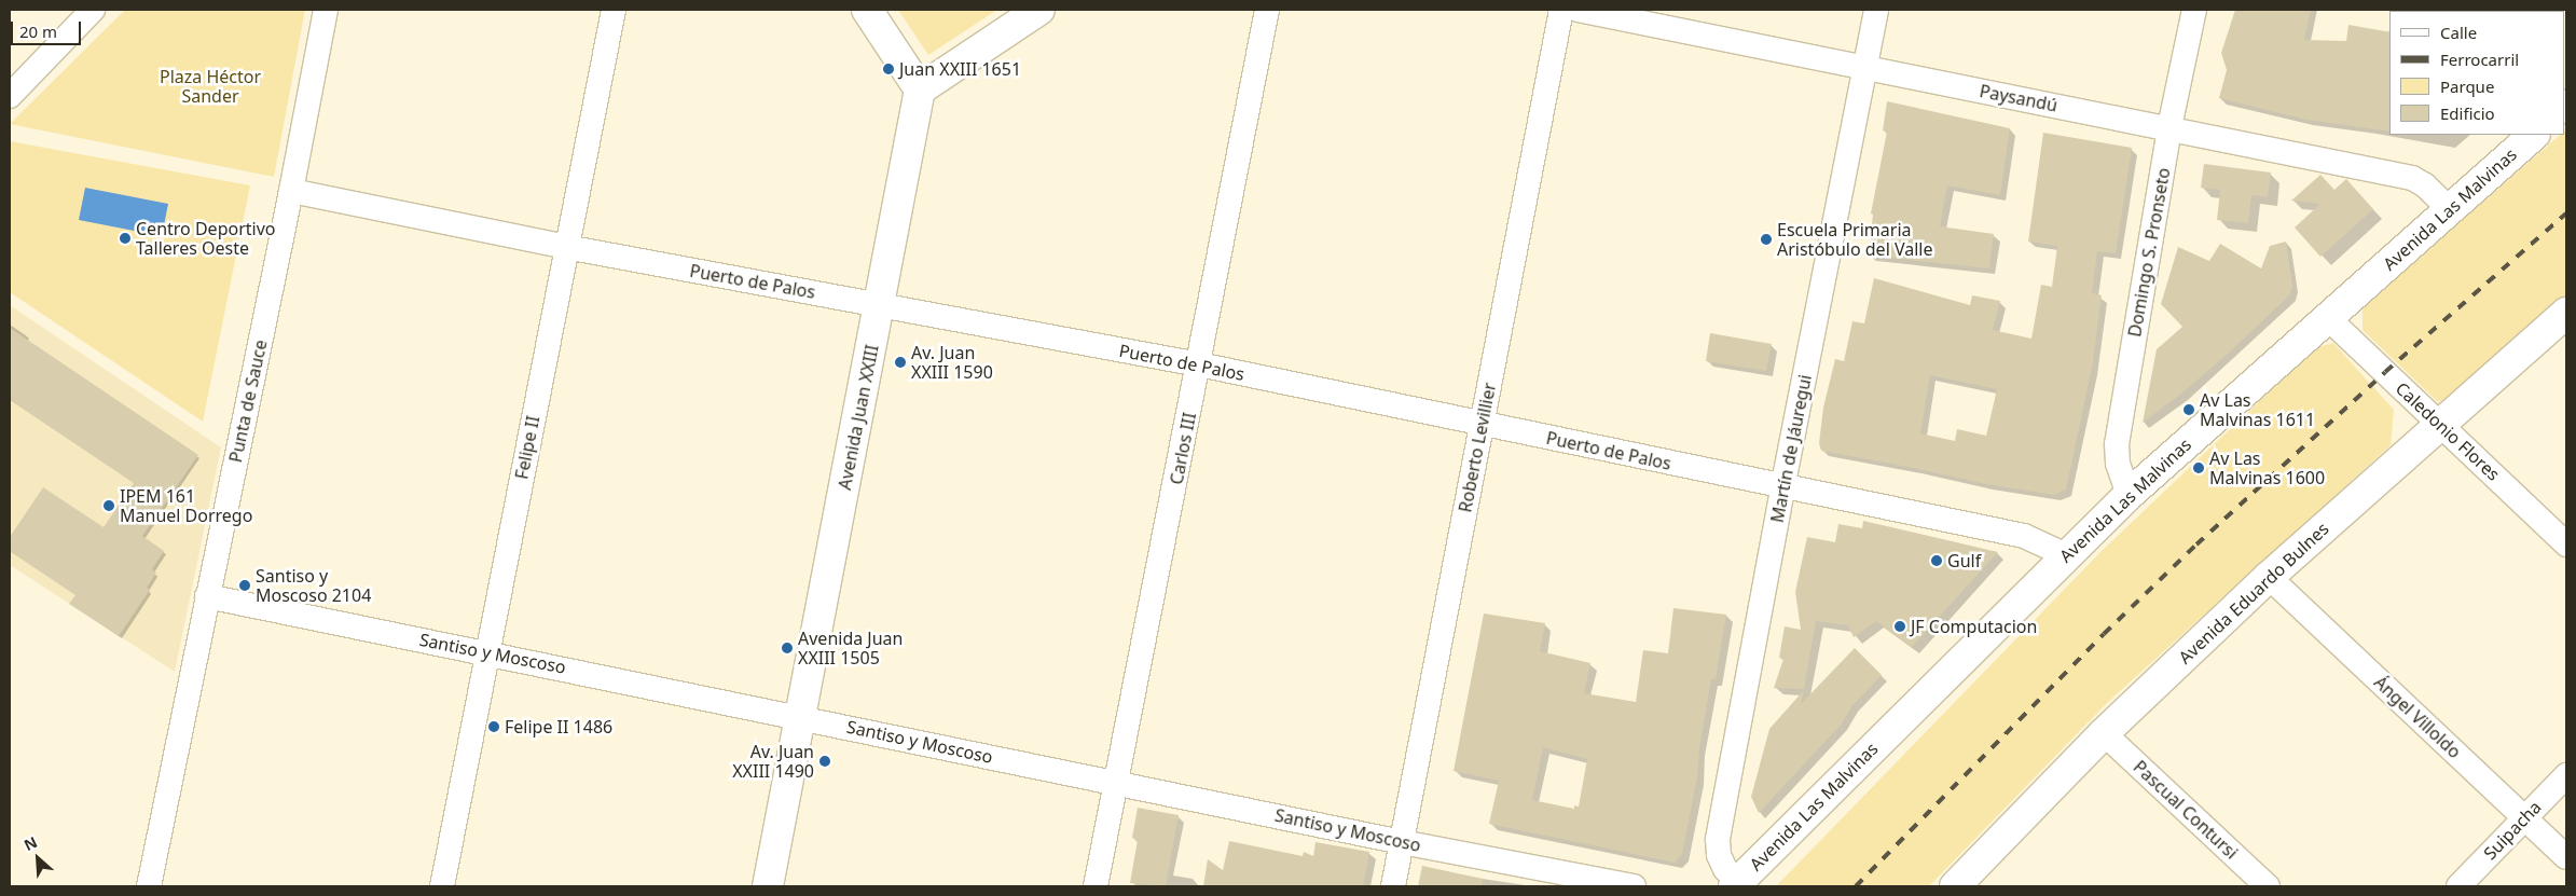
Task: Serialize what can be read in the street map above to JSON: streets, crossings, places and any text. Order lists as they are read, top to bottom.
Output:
{
  "streets": {
    "main road": ["Avenida Las Malvinas", "Avenida Juan XXIII", "Avenida Eduardo Bulnes"],
    "street": [
      "Paysandú",
      "Domingo S. Pronseto",
      "Puerto de Palos",
      "Punta de Sauce",
      "Caledonio Flores",
      "Felipe II",
      "Roberto Levillier",
      "Carlos III",
      "Martín de Jáuregui",
      "Santiso y Moscoso",
      "Ángel Villoldo",
      "Pascual Contursi",
      "Suipacha"
    ]
  },
  "crossings": [
    ["Paysandú", "Avenida Las Malvinas"],
    ["Paysandú", "Domingo S. Pronseto"],
    ["Paysandú", "Martín de Jáuregui"],
    ["Avenida Las Malvinas", "Domingo S. Pronseto"],
    ["Avenida Las Malvinas", "Puerto de Palos"],
    ["Avenida Las Malvinas", "Caledonio Flores"],
    ["Avenida Las Malvinas", "Martín de Jáuregui"],
    ["Puerto de Palos", "Punta de Sauce"],
    ["Puerto de Palos", "Avenida Juan XXIII"],
    ["Puerto de Palos", "Felipe II"],
    ["Puerto de Palos", "Roberto Levillier"],
    ["Puerto de Palos", "Carlos III"],
    ["Puerto de Palos", "Martín de Jáuregui"],
    ["Punta de Sauce", "Santiso y Moscoso"],
    ["Avenida Juan XXIII", "Santiso y Moscoso"],
    ["Caledonio Flores", "Avenida Eduardo Bulnes"],
    ["Felipe II", "Santiso y Moscoso"],
    ["Roberto Levillier", "Santiso y Moscoso"],
    ["Carlos III", "Santiso y Moscoso"],
    ["Avenida Eduardo Bulnes", "Ángel Villoldo"],
    ["Avenida Eduardo Bulnes", "Pascual Contursi"],
    ["Ángel Villoldo", "Suipacha"]
  ],
  "parks": ["Plaza Héctor Sander"],
  "places": [
    "Juan XXIII 1651",
    "Centro Deportivo Talleres Oeste",
    "Escuela Primaria Aristóbulo del Valle",
    "Av. Juan XXIII 1590",
    "Av Las Malvinas 1611",
    "Av Las Malvinas 1600",
    "IPEM 161 Manuel Dorrego",
    "Gulf",
    "Santiso y Moscoso 2104",
    "JF Computacion",
    "Avenida Juan XXIII 1505",
    "Felipe II 1486",
    "Av. Juan XXIII 1490"
  ],
  "legend": [
    "Calle",
    "Ferrocarril",
    "Parque",
    "Edificio"
  ],
  "scale_bar": "20 m",
  "north": "top left"
}
